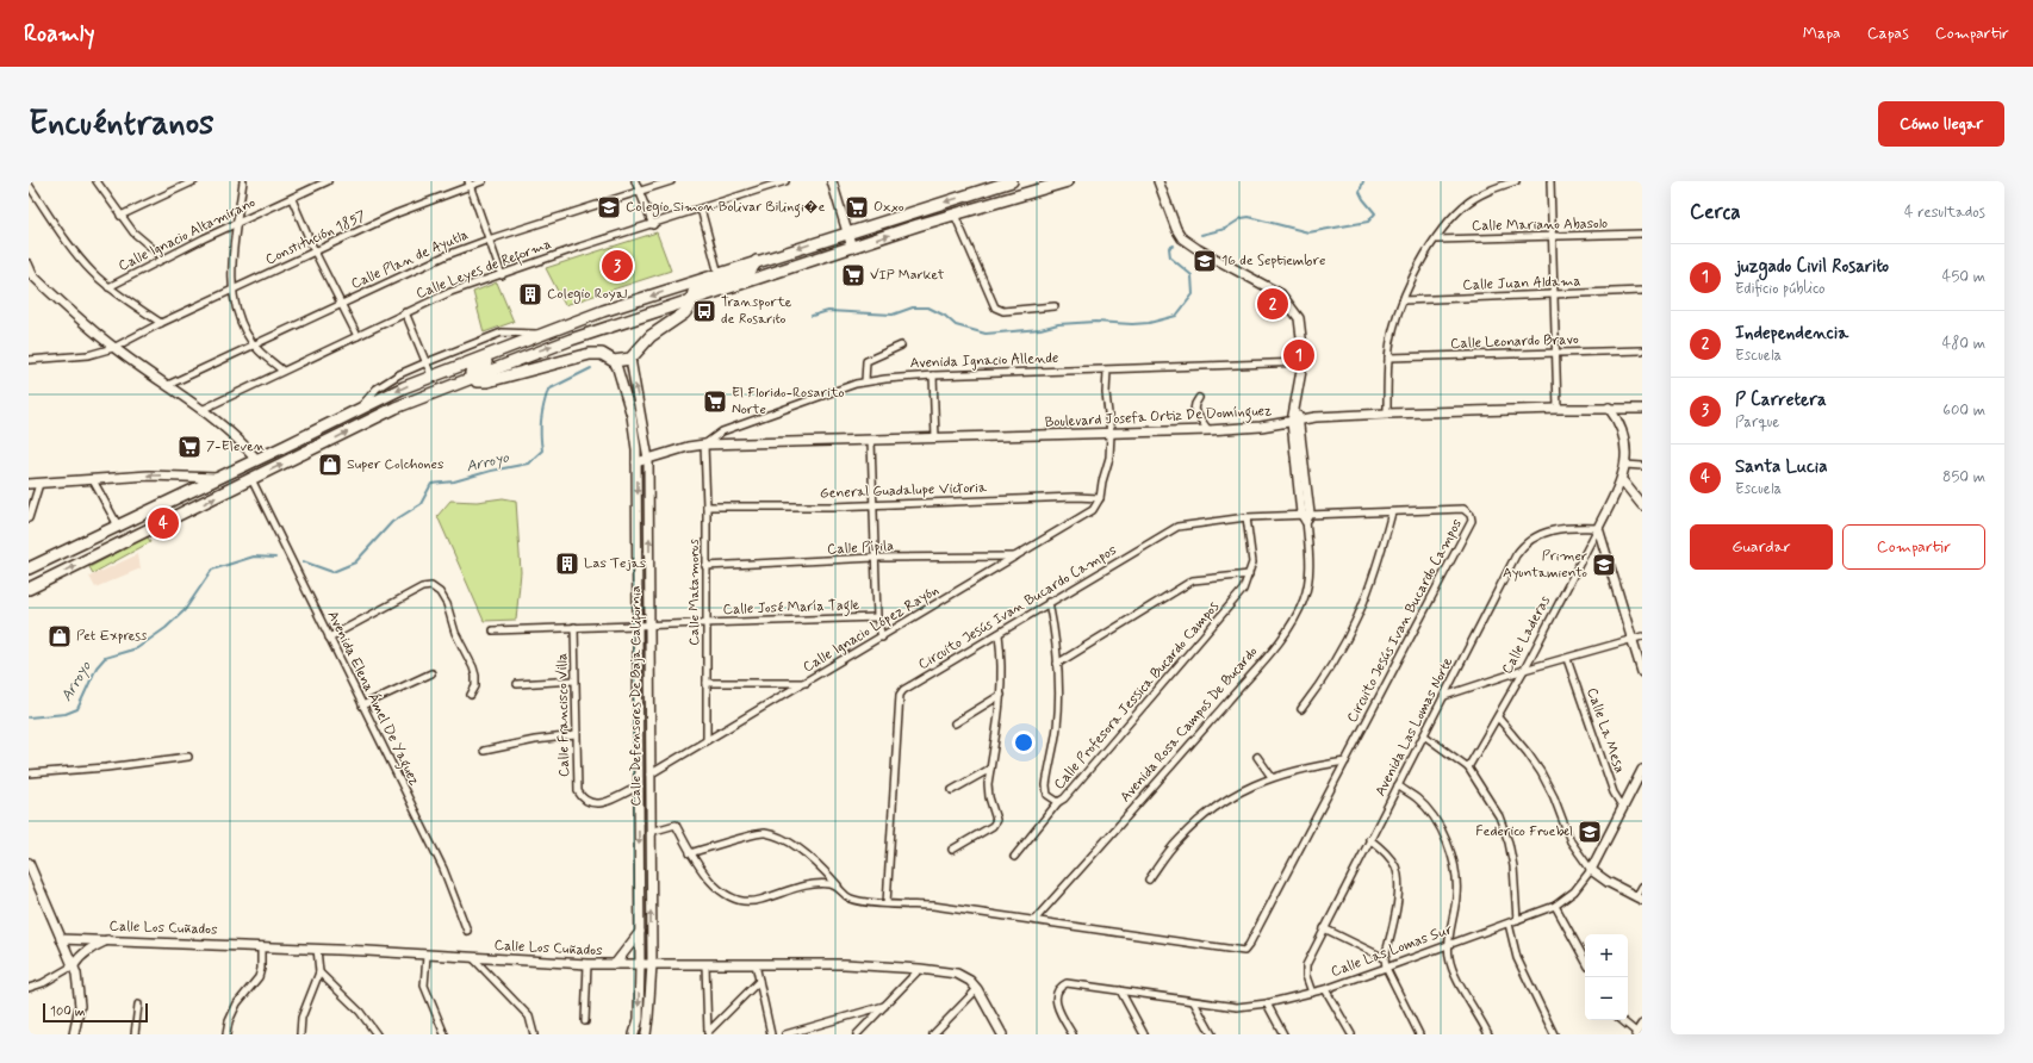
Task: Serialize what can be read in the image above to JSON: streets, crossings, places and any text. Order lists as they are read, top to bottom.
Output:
{
  "streets": {
    "main road": [
      "Avenida Ignacio Allende",
      "Boulevard Josefa Ortiz De Domínguez",
      "Calle Laderas",
      "Calle Defensores De Baja California",
      "Avenida Rosa Campos De Bucardo",
      "Calle Los Cuñados",
      "Calle Las Lomas Sur"
    ],
    "street": [
      "Calle Mariano Abasolo",
      "Calle Ignacio Altamirano",
      "Constitución 1857",
      "Calle Plan de Ayutla",
      "Calle Leyes de Reforma",
      "Calle Juan Aldama",
      "Calle Leonardo Bravo",
      "General Guadalupe Victoria",
      "Calle Pípila",
      "Calle Matamoros",
      "Calle José María Tagle",
      "Circuito Jesús Ivan Bucardo Campos",
      "Calle Ignacio López Rayón",
      "Calle Profesora Jessica Bucardo Campos",
      "Avenida Elena Ámel De Yaguez",
      "Calle Francisco Villa",
      "Avenida Las Lomas Norte",
      "Calle La Mesa"
    ]
  },
  "crossings": [
    ["Avenida Ignacio Allende", "Boulevard Josefa Ortiz De Domínguez"],
    ["Avenida Ignacio Allende", "Calle Matamoros"],
    ["Avenida Ignacio Allende", "Calle Defensores De Baja California"],
    ["Avenida Ignacio Allende", "Avenida Rosa Campos De Bucardo"],
    ["Boulevard Josefa Ortiz De Domínguez", "Calle Matamoros"],
    ["Boulevard Josefa Ortiz De Domínguez", "Calle Laderas"],
    ["Boulevard Josefa Ortiz De Domínguez", "Avenida Rosa Campos De Bucardo"],
    ["General Guadalupe Victoria", "Calle Matamoros"],
    ["General Guadalupe Victoria", "Calle Ignacio López Rayón"],
    ["Calle Pípila", "Calle Matamoros"],
    ["Calle Pípila", "Calle Ignacio López Rayón"],
    ["Calle Matamoros", "Calle José María Tagle"],
    ["Calle Matamoros", "Calle Ignacio López Rayón"],
    ["Calle José María Tagle", "Calle Defensores De Baja California"],
    ["Circuito Jesús Ivan Bucardo Campos", "Calle Profesora Jessica Bucardo Campos"],
    ["Circuito Jesús Ivan Bucardo Campos", "Avenida Rosa Campos De Bucardo"],
    ["Calle Ignacio López Rayón", "Calle Defensores De Baja California"],
    ["Calle Laderas", "Avenida Las Lomas Norte"],
    ["Calle Defensores De Baja California", "Calle Francisco Villa"],
    ["Calle Defensores De Baja California", "Calle Los Cuñados"],
    ["Avenida Las Lomas Norte", "Calle Las Lomas Sur"],
    ["Calle La Mesa", "Calle Las Lomas Sur"]
  ],
  "water": ["Arroyo"],
  "places": {
    "school or university": [
      "Colegio Simon Bolivar Bilingi�e",
      "16 de Septiembre",
      "Primer Ayuntamiento",
      "Federico Froebel"
    ],
    "supermarket": [
      "Oxxo",
      "VIP Market",
      "El Florido-Rosarito Norte",
      "7-Eleven"
    ],
    "building": ["Colegio Royal", "Las Tejas"],
    "bus stop": ["Transporte de Rosarito"],
    "shop": ["Super Colchones", "Pet Express"]
  },
  "scale_bar": "100 m",
  "page": {
    "header": "Roamly",
    "nav": ["Mapa", "Capas", "Compartir"],
    "buttons": [
      "Cómo llegar",
      ["Guardar", "Compartir"]
    ],
    "title": "Encuéntranos",
    "heading": ["Cerca", "4 resultados"],
    "list": [
      {
        "mark": "1",
        "name": "juzgado Civil Rosarito",
        "note": "Edificio público",
        "value": "450 m"
      },
      {
        "mark": "2",
        "name": "Independencia",
        "note": "Escuela",
        "value": "480 m"
      },
      {
        "mark": "3",
        "name": "P Carretera",
        "note": "Parque",
        "value": "600 m"
      },
      {
        "mark": "4",
        "name": "Santa Lucia",
        "note": "Escuela",
        "value": "850 m"
      }
    ],
    "pins": [
      "3",
      "2",
      "1",
      "4"
    ],
    "map_buttons": ["+", "−"],
    "scale": "100 m"
  }
}
